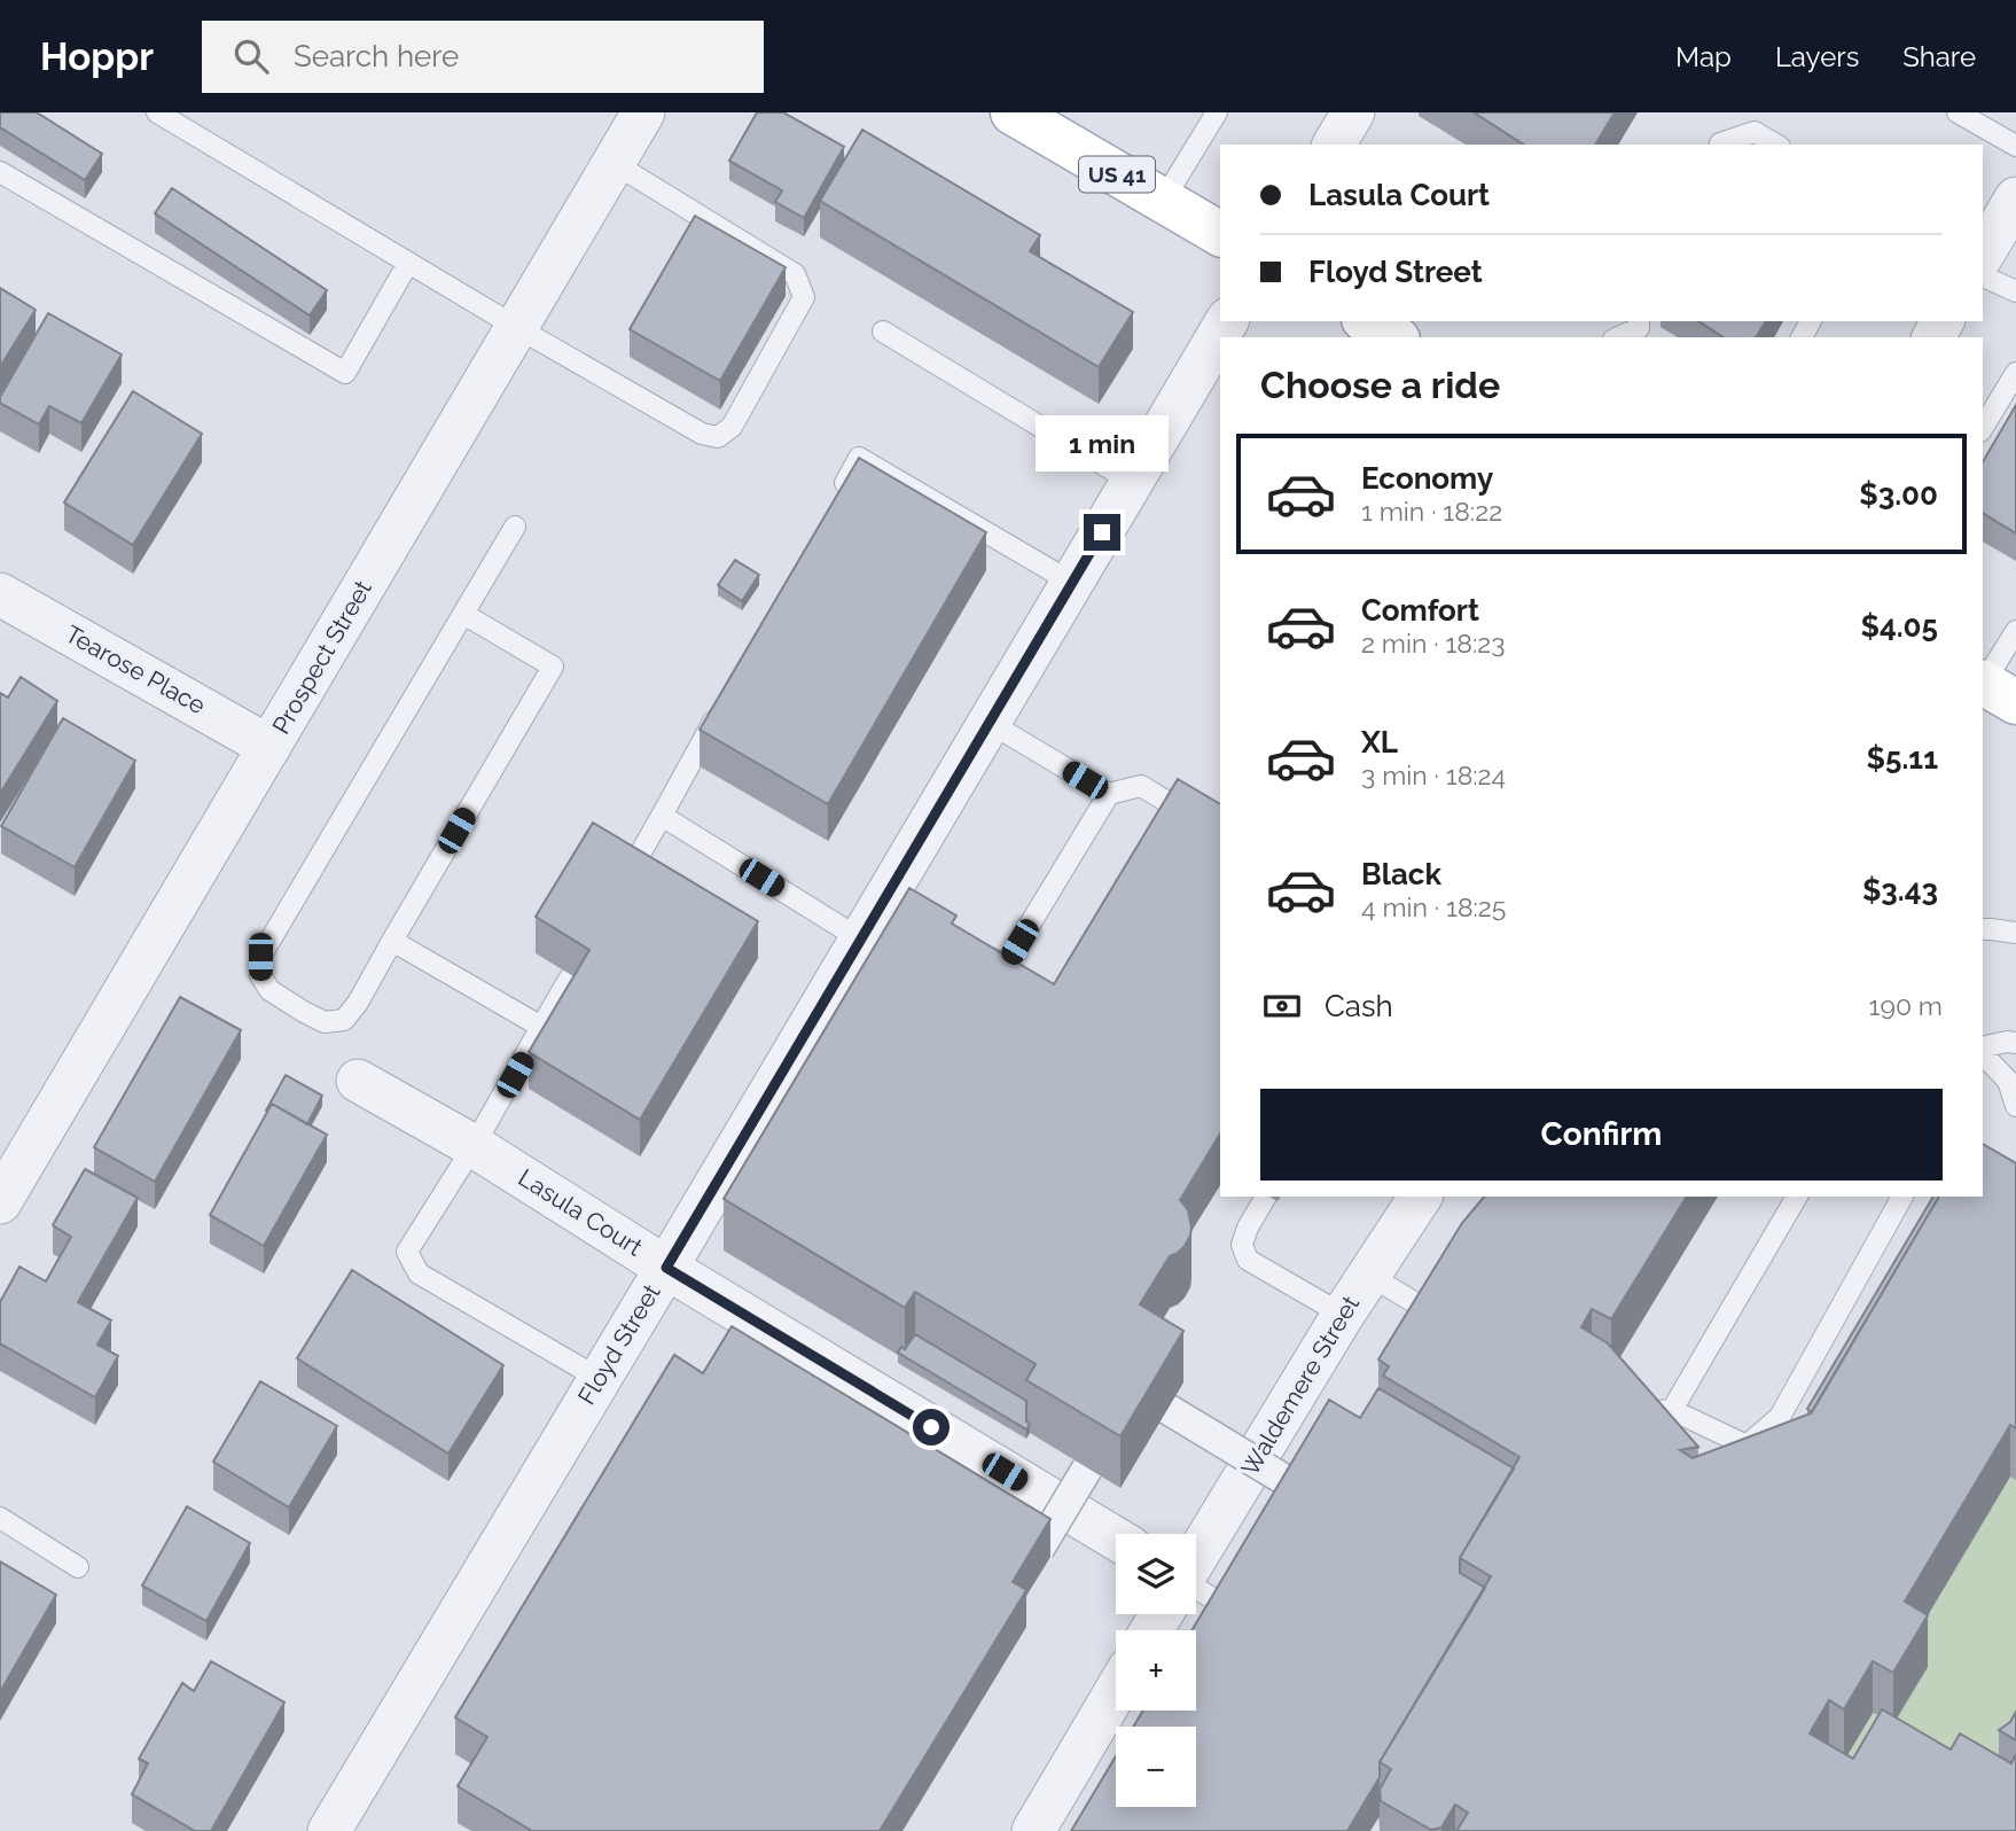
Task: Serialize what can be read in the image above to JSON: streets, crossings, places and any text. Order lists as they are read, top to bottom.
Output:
{
  "streets": {
    "main road": ["US 41"],
    "street": [
      "Prospect Street",
      "Tearose Place",
      "Lasula Court",
      "Floyd Street",
      "Waldemere Street"
    ]
  },
  "crossings": [
    ["Prospect Street", "Tearose Place"],
    ["Lasula Court", "Floyd Street"]
  ],
  "page": {
    "header": "Hoppr",
    "search": "Search here",
    "nav": ["Map", "Layers", "Share"],
    "banner": ["Lasula Court", "Floyd Street"],
    "heading": "Choose a ride",
    "bubble": "1 min",
    "list": [
      {
        "name": "Economy",
        "note": "1 min · 18:22",
        "value": "$3.00"
      },
      {
        "name": "Comfort",
        "note": "2 min · 18:23",
        "value": "$4.05"
      },
      {
        "name": "XL",
        "note": "3 min · 18:24",
        "value": "$5.11"
      },
      {
        "name": "Black",
        "note": "4 min · 18:25",
        "value": "$3.43"
      }
    ],
    "pay": ["Cash", "190 m"],
    "buttons": "Confirm",
    "map_buttons": ["+", "−"]
  }
}
